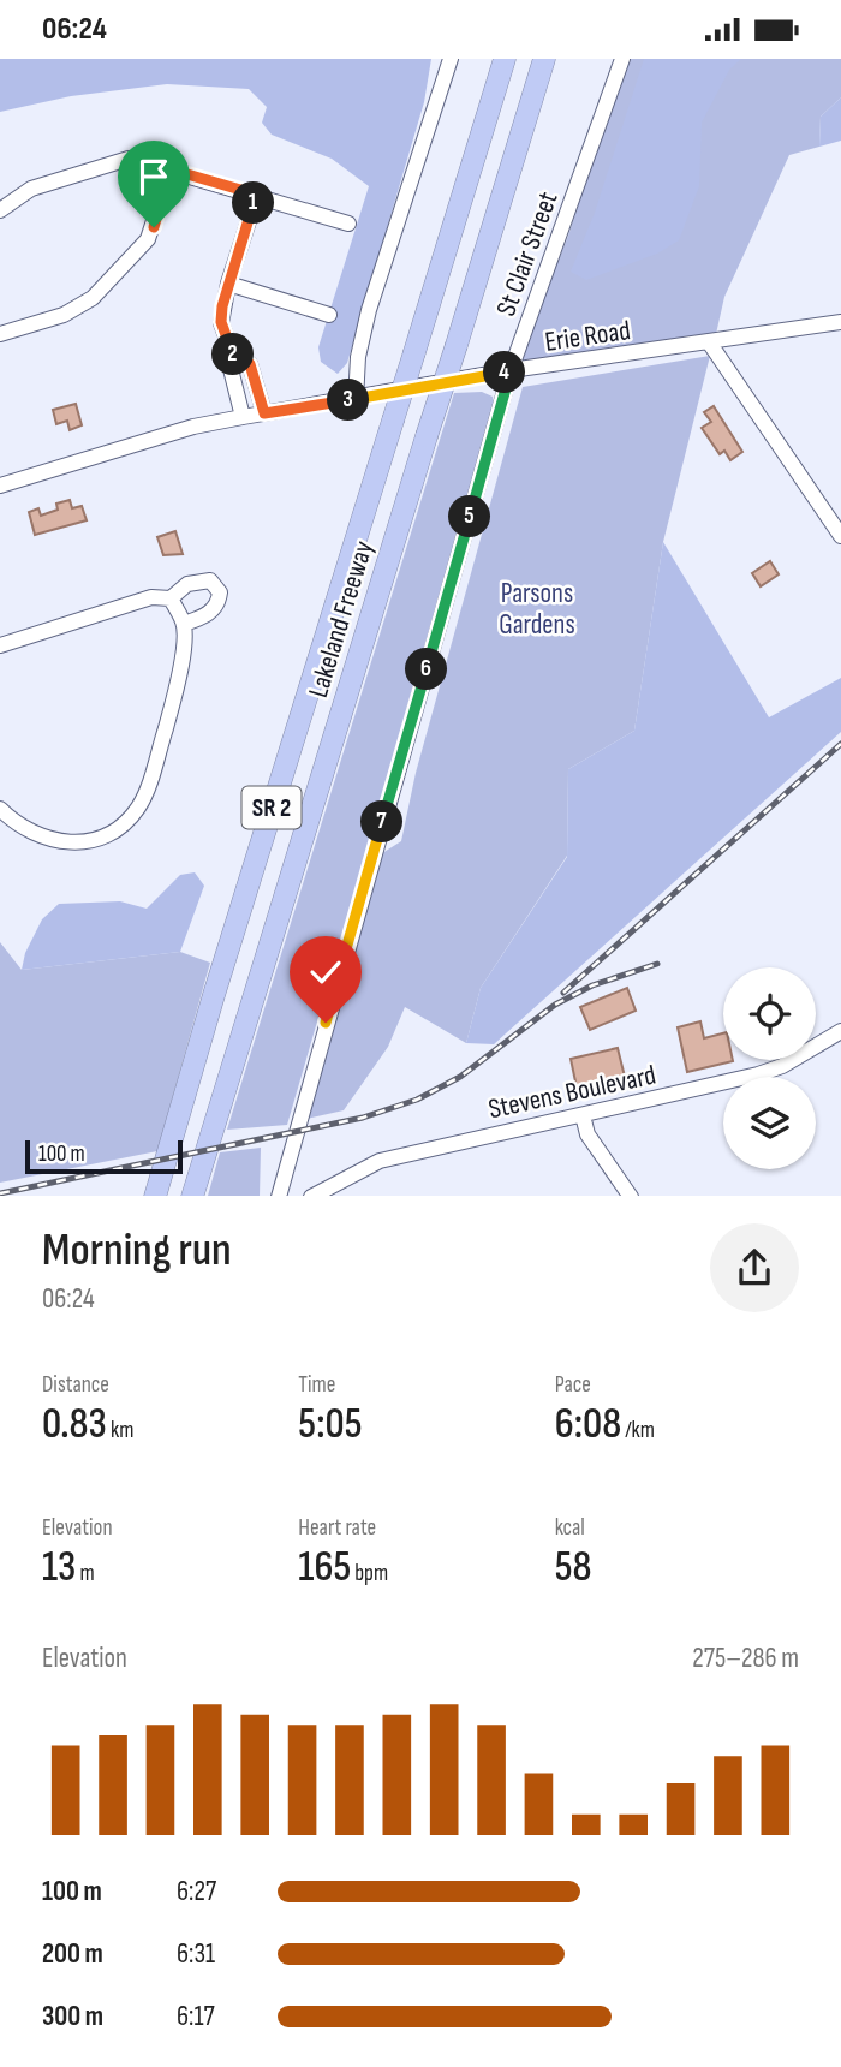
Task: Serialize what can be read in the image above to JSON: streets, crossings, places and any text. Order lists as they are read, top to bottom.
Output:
{
  "streets": {
    "highway": ["Lakeland Freeway", "SR 2"],
    "street": ["St Clair Street", "Erie Road", "Stevens Boulevard"]
  },
  "crossings": [
    ["St Clair Street", "Erie Road"]
  ],
  "parks": ["Parsons Gardens"],
  "scale_bar": "100 m",
  "page": {
    "status": "06:24",
    "pins": [
      "1",
      "2",
      "4",
      "3",
      "5",
      "6",
      "7"
    ],
    "scale": "100 m",
    "heading": ["Morning run", "06:24"],
    "stats": [
      ["Distance", "0.83 km"],
      ["Time", "5:05"],
      ["Pace", "6:08 /km"],
      ["Elevation", "13 m"],
      ["Heart rate", "165 bpm"],
      ["kcal", "58"]
    ],
    "chart": ["Elevation", "275–286 m"],
    "list": [
      {
        "name": "100 m",
        "note": "6:27"
      },
      {
        "name": "200 m",
        "note": "6:31"
      },
      {
        "name": "300 m",
        "note": "6:17"
      }
    ]
  }
}
